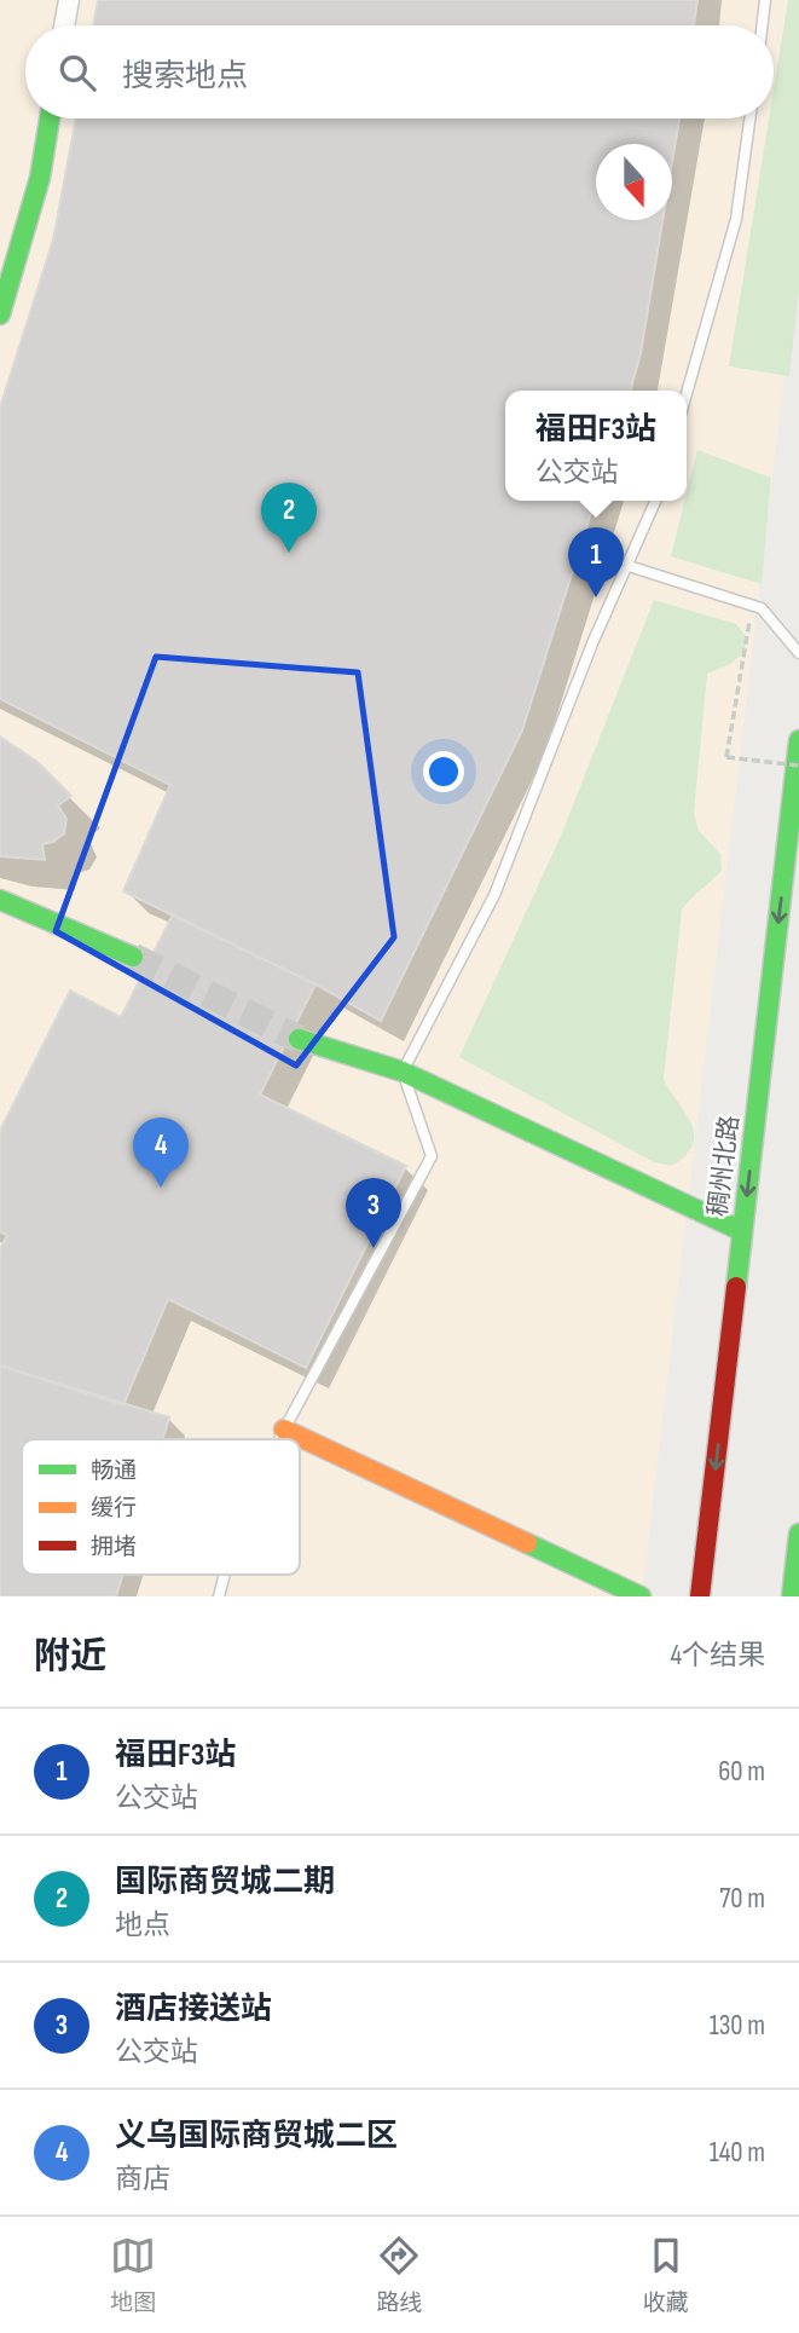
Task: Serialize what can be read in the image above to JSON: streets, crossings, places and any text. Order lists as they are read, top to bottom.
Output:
{
  "streets": {
    "street": ["稠州北路"]
  },
  "one_way": ["稠州北路"],
  "legend": ["畅通", "缓行", "拥堵"],
  "north": "bottom",
  "page": {
    "search": "搜索地点",
    "popup": ["福田F3站", "公交站"],
    "pins": [
      "2",
      "1",
      "4",
      "3"
    ],
    "heading": ["附近", "4个结果"],
    "list": [
      {
        "mark": "1",
        "name": "福田F3站",
        "note": "公交站",
        "value": "60 m"
      },
      {
        "mark": "2",
        "name": "国际商贸城二期",
        "note": "地点",
        "value": "70 m"
      },
      {
        "mark": "3",
        "name": "酒店接送站",
        "note": "公交站",
        "value": "130 m"
      },
      {
        "mark": "4",
        "name": "义乌国际商贸城二区",
        "note": "商店",
        "value": "140 m"
      }
    ],
    "nav": ["地图", "路线", "收藏"]
  }
}
